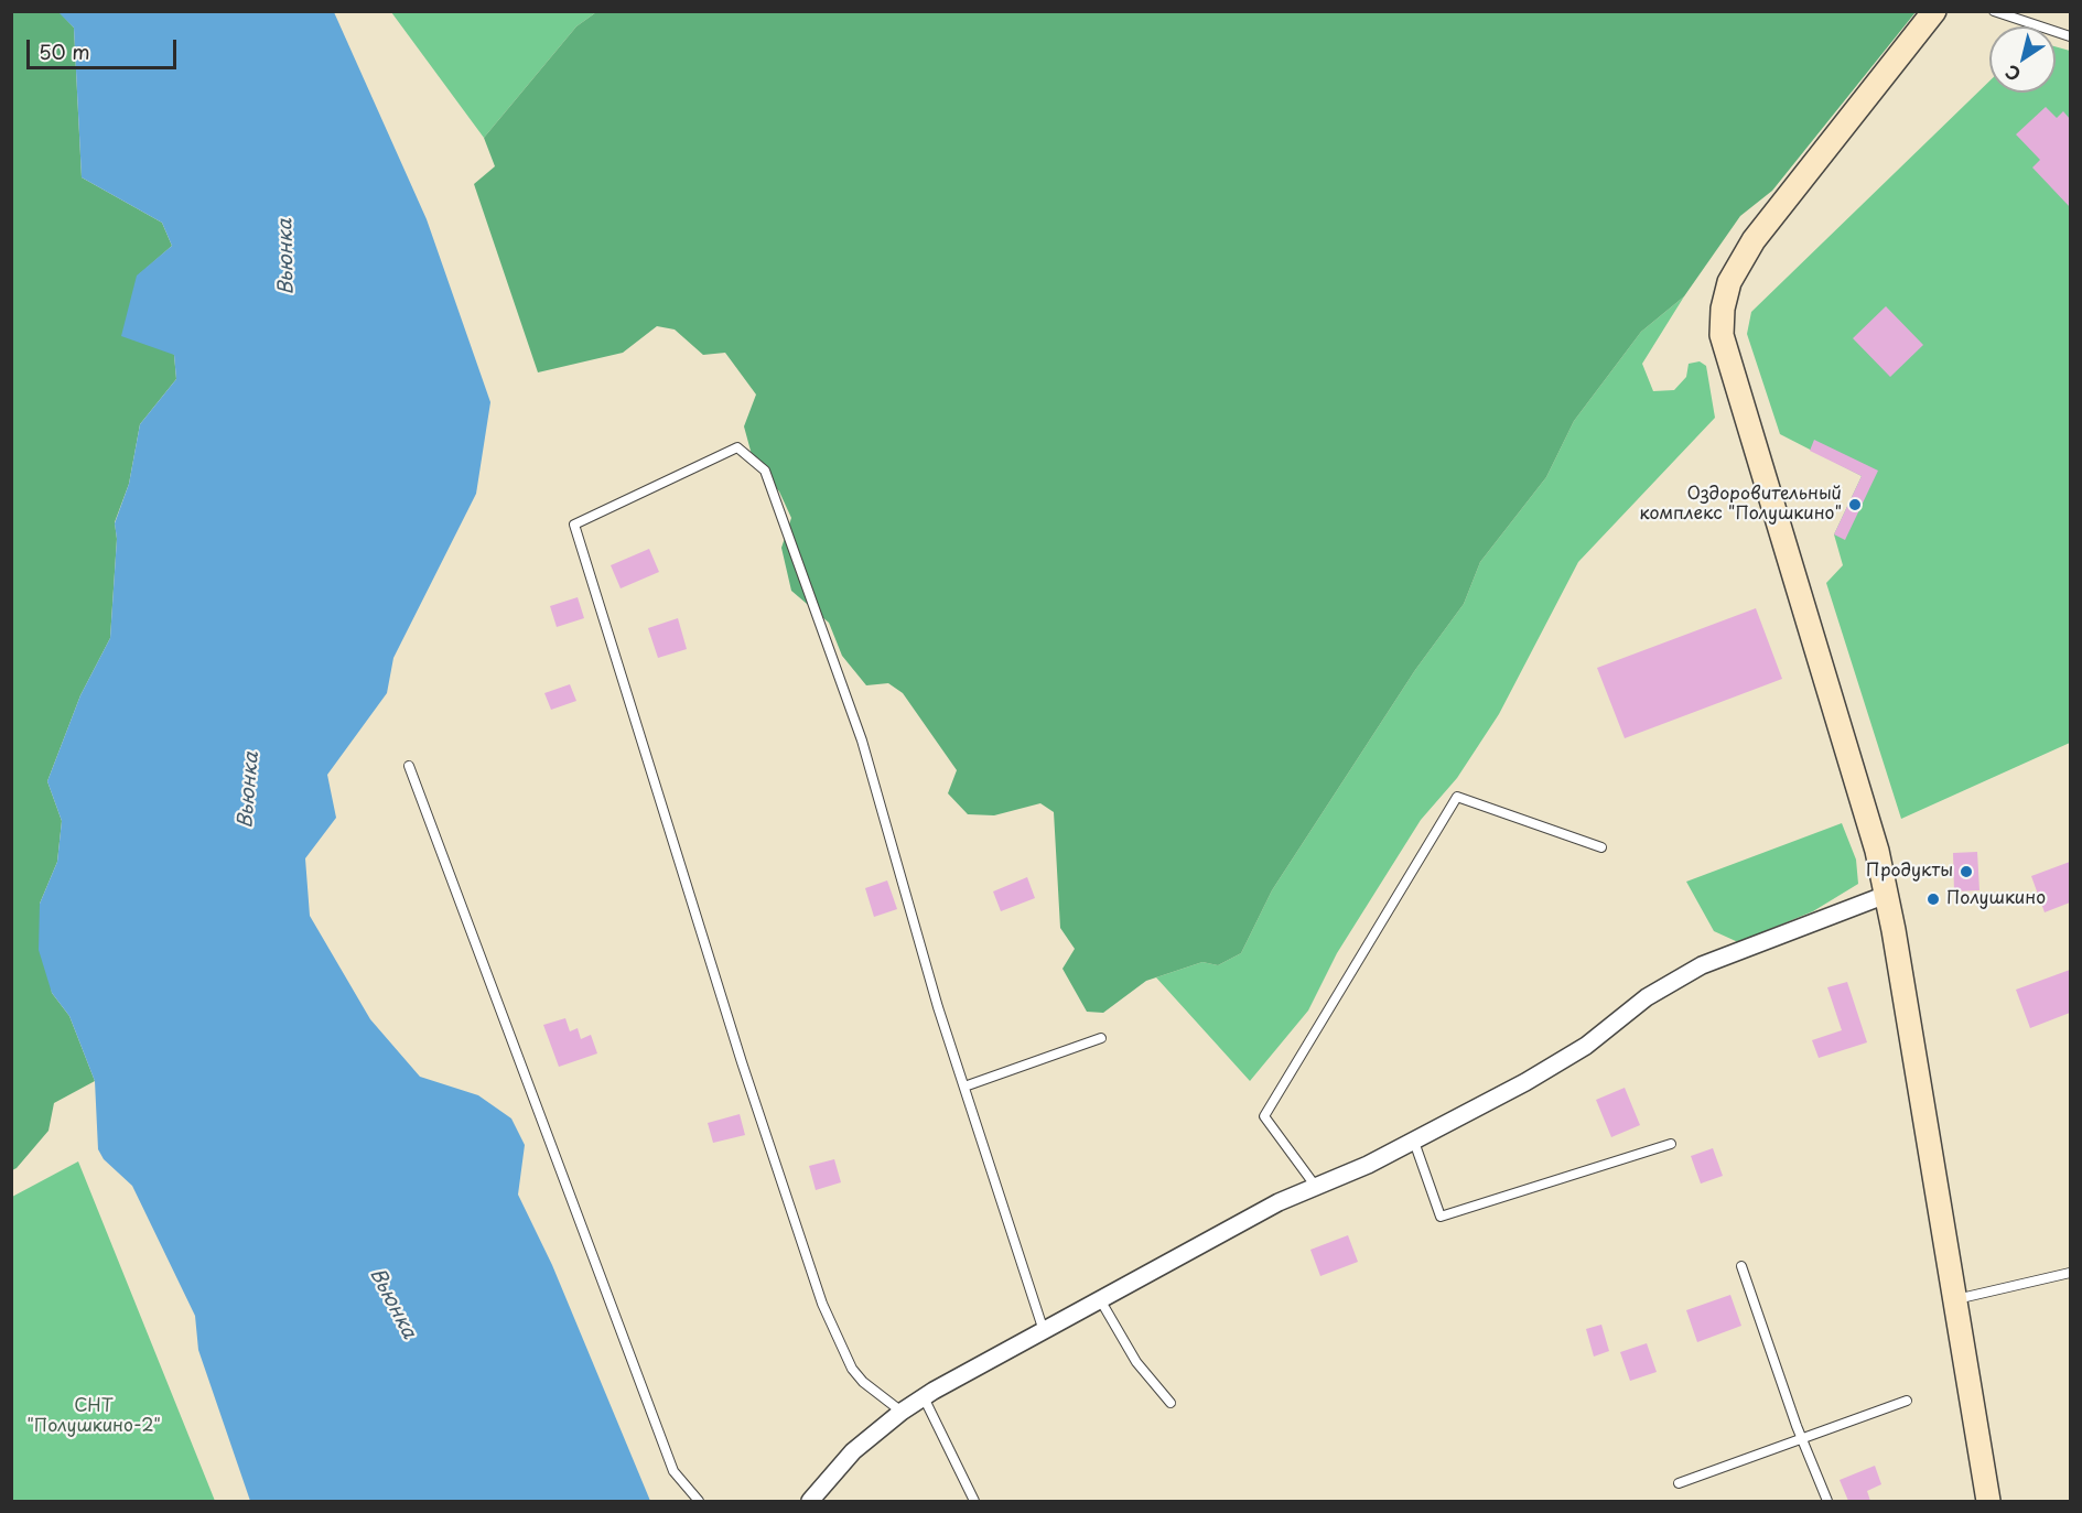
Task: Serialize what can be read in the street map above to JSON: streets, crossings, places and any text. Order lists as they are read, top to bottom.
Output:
{
  "water": ["Вьюнка"],
  "parks": ["СНТ \"Полушкино-2\""],
  "places": ["Оздоровительный комплекс \"Полушкино\"", "Продукты", "Полушкино"],
  "scale_bar": "50 m",
  "north": "bottom left"
}
